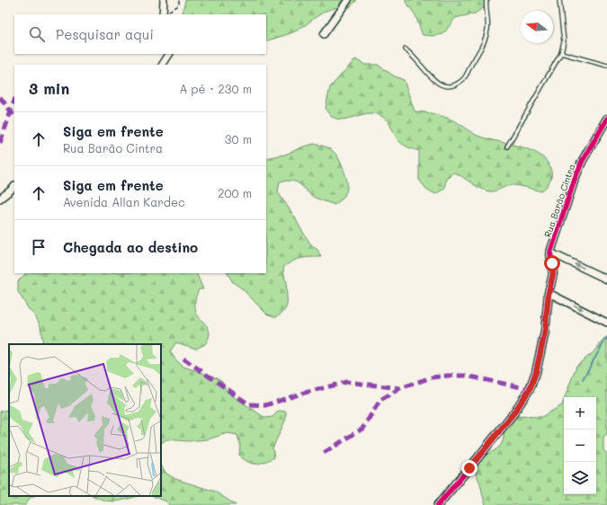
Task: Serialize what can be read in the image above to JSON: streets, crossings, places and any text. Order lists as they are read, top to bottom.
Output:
{
  "streets": {
    "street": ["Rua Barão Cintra"]
  },
  "north": "left",
  "page": {
    "search": "Pesquisar aqui",
    "heading": ["3 min", "A pé · 230 m"],
    "list": [
      ["Siga em frente", "Rua Barão Cintra", "30 m"],
      ["Siga em frente", "Avenida Allan Kardec", "200 m"],
      "Chegada ao destino"
    ],
    "map_buttons": ["+", "−"]
  }
}
